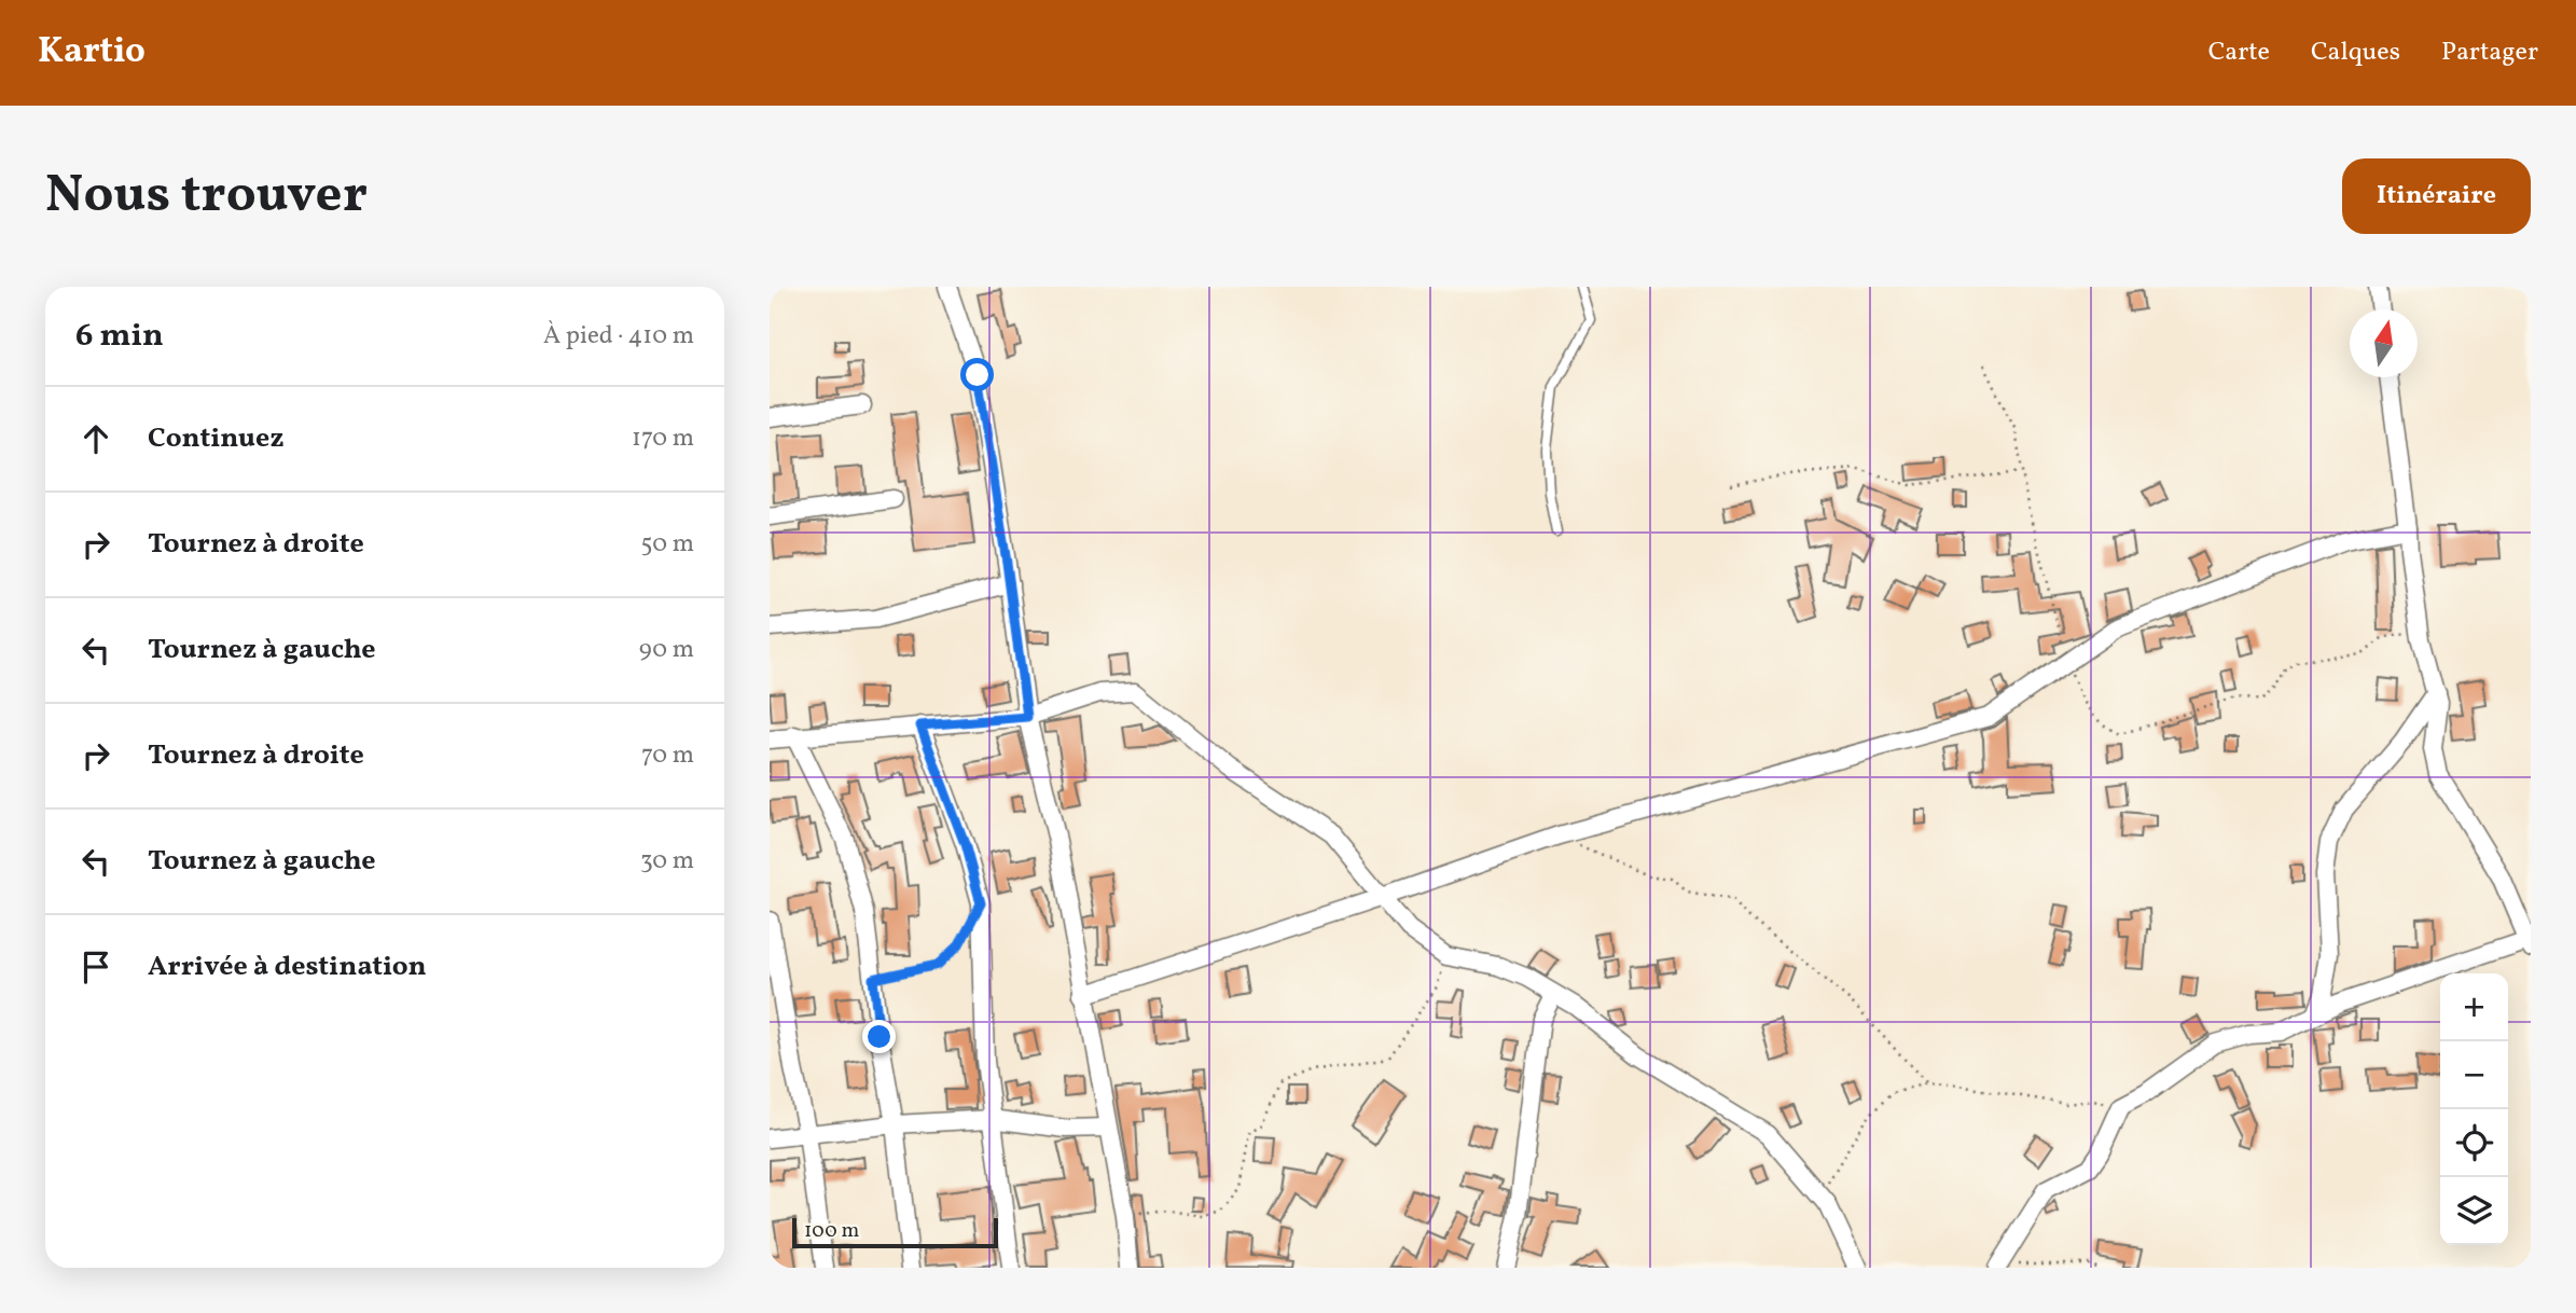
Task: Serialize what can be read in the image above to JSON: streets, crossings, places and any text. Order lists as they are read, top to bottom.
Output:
{
  "scale_bar": "100 m",
  "north": "top",
  "page": {
    "header": "Kartio",
    "nav": ["Carte", "Calques", "Partager"],
    "buttons": "Itinéraire",
    "title": "Nous trouver",
    "heading": ["6 min", "À pied · 410 m"],
    "list": [
      ["Continuez", "170 m"],
      ["Tournez à droite", "50 m"],
      ["Tournez à gauche", "90 m"],
      ["Tournez à droite", "70 m"],
      ["Tournez à gauche", "30 m"],
      "Arrivée à destination"
    ],
    "map_buttons": ["+", "−"],
    "scale": "100 m"
  }
}
